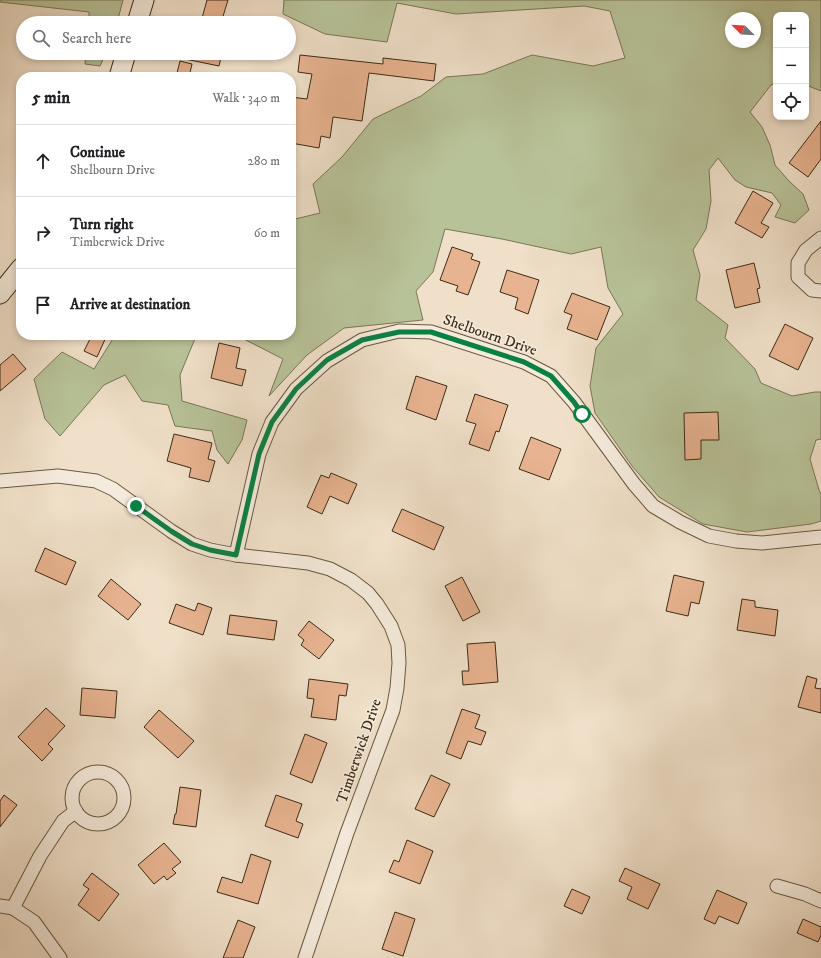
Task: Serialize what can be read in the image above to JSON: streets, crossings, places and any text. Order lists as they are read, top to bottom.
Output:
{
  "streets": {
    "street": ["Shelbourn Drive", "Timberwick Drive"]
  },
  "crossings": [
    ["Shelbourn Drive", "Timberwick Drive"]
  ],
  "north": "top left",
  "page": {
    "map_buttons": ["+", "−"],
    "search": "Search here",
    "heading": ["5 min", "Walk · 340 m"],
    "list": [
      ["Continue", "Shelbourn Drive", "280 m"],
      ["Turn right", "Timberwick Drive", "60 m"],
      "Arrive at destination"
    ]
  }
}
